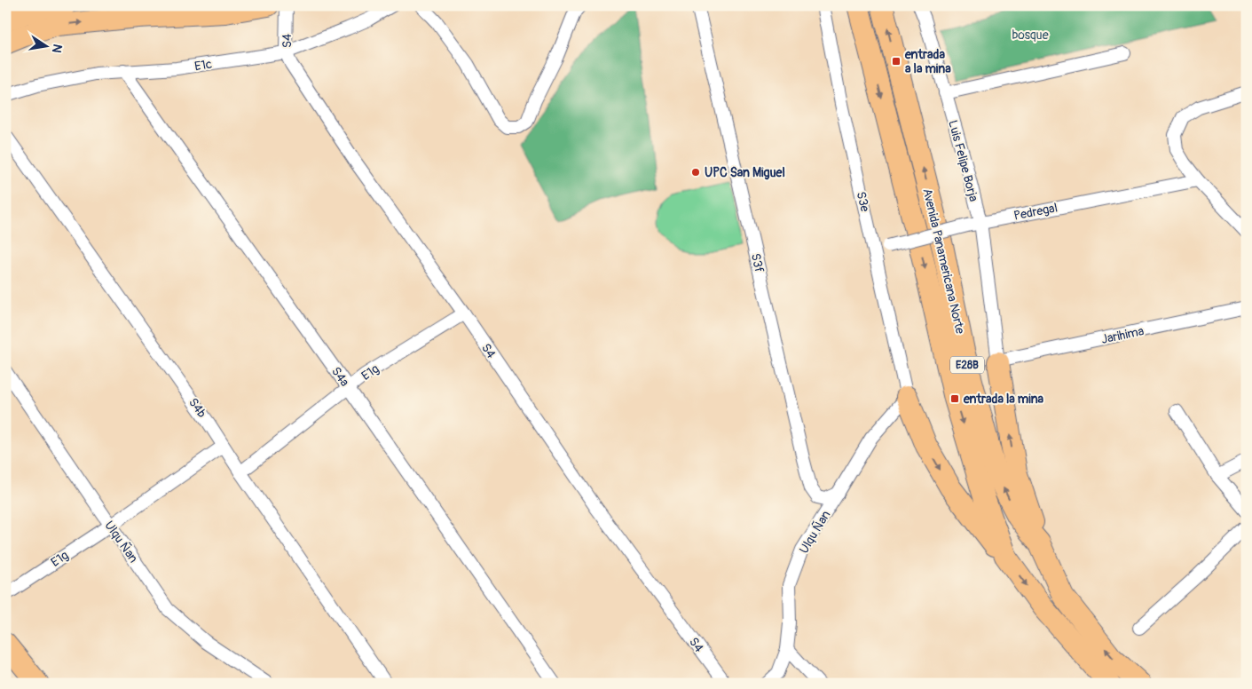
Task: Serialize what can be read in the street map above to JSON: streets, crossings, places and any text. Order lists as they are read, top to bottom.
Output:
{
  "streets": {
    "highway": ["Avenida Panamericana Norte", "E28B"],
    "street": [
      "S4",
      "E1c",
      "Luis Felipe Borja",
      "S3e",
      "Pedregal",
      "S3f",
      "Jarihima",
      "E1g",
      "S4a",
      "S4b",
      "Ulqu Ñan"
    ]
  },
  "crossings": [
    ["S4", "E1c"],
    ["S4", "E1g"],
    ["E1c", "S4a"],
    ["Luis Felipe Borja", "Pedregal"],
    ["Luis Felipe Borja", "Jarihima"],
    ["S3e", "Pedregal"],
    ["S3e", "Ulqu Ñan"],
    ["S3f", "Ulqu Ñan"],
    ["E1g", "S4a"],
    ["E1g", "S4b"],
    ["E1g", "Ulqu Ñan"]
  ],
  "parks": ["bosque"],
  "places": {
    "transit": ["entrada a la mina", "entrada la mina"],
    "other": ["UPC San Miguel"]
  },
  "north": "right"
}
